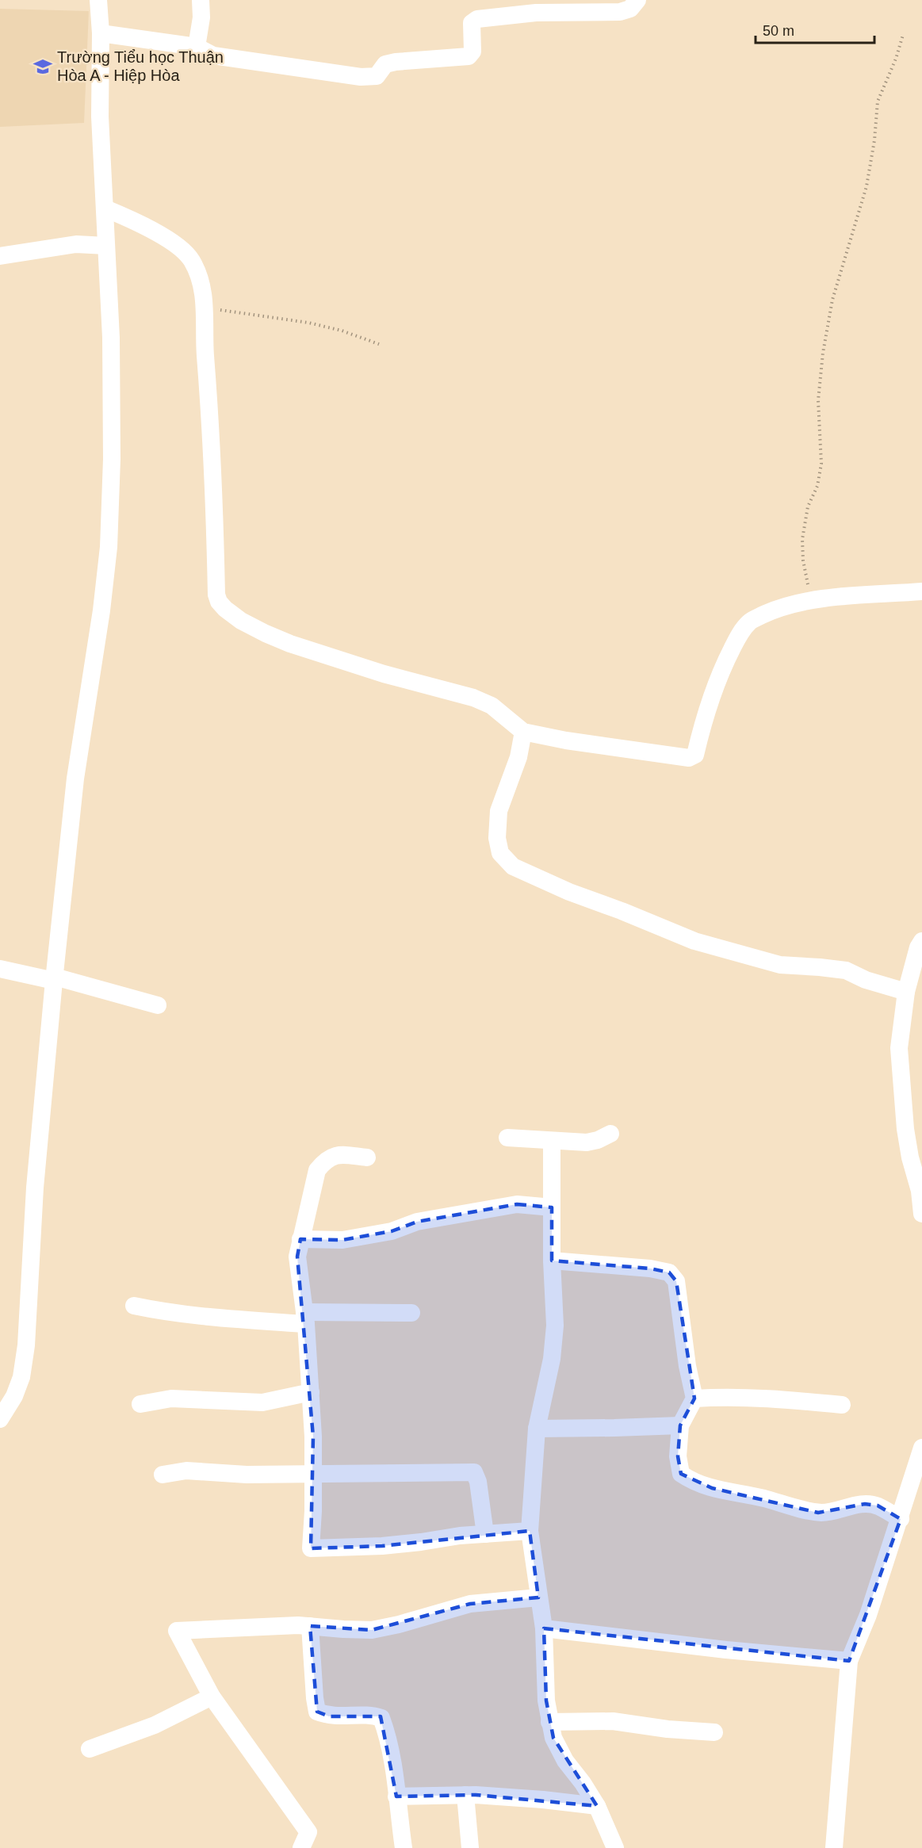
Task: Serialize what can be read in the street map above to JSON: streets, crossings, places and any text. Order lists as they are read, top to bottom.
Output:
{
  "places": {
    "school or university": ["Trường Tiểu học Thuận Hòa A - Hiệp Hòa"]
  },
  "scale_bar": "50 m"
}
